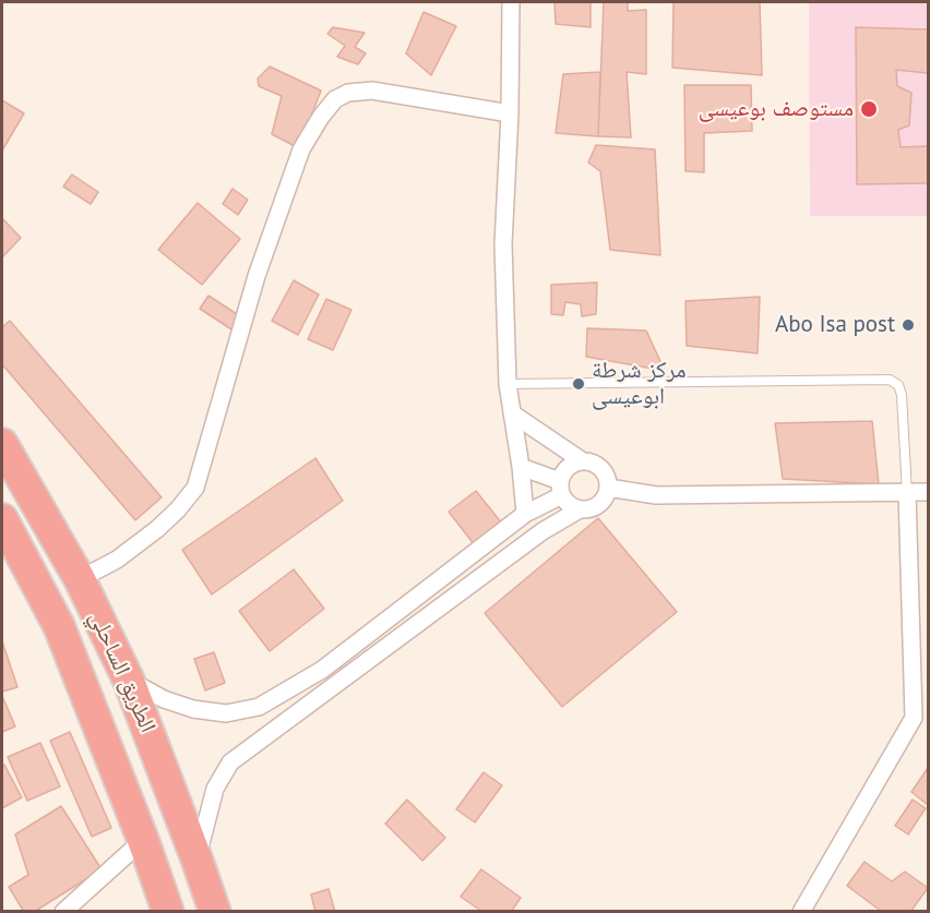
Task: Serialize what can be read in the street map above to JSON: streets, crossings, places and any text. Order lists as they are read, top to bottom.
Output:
{
  "streets": {
    "highway": ["الطريق الساحلي"]
  },
  "places": ["مستوصف بوعيسى", "Abo Isa post", "مركز شرطة ابوعيسى"]
}
